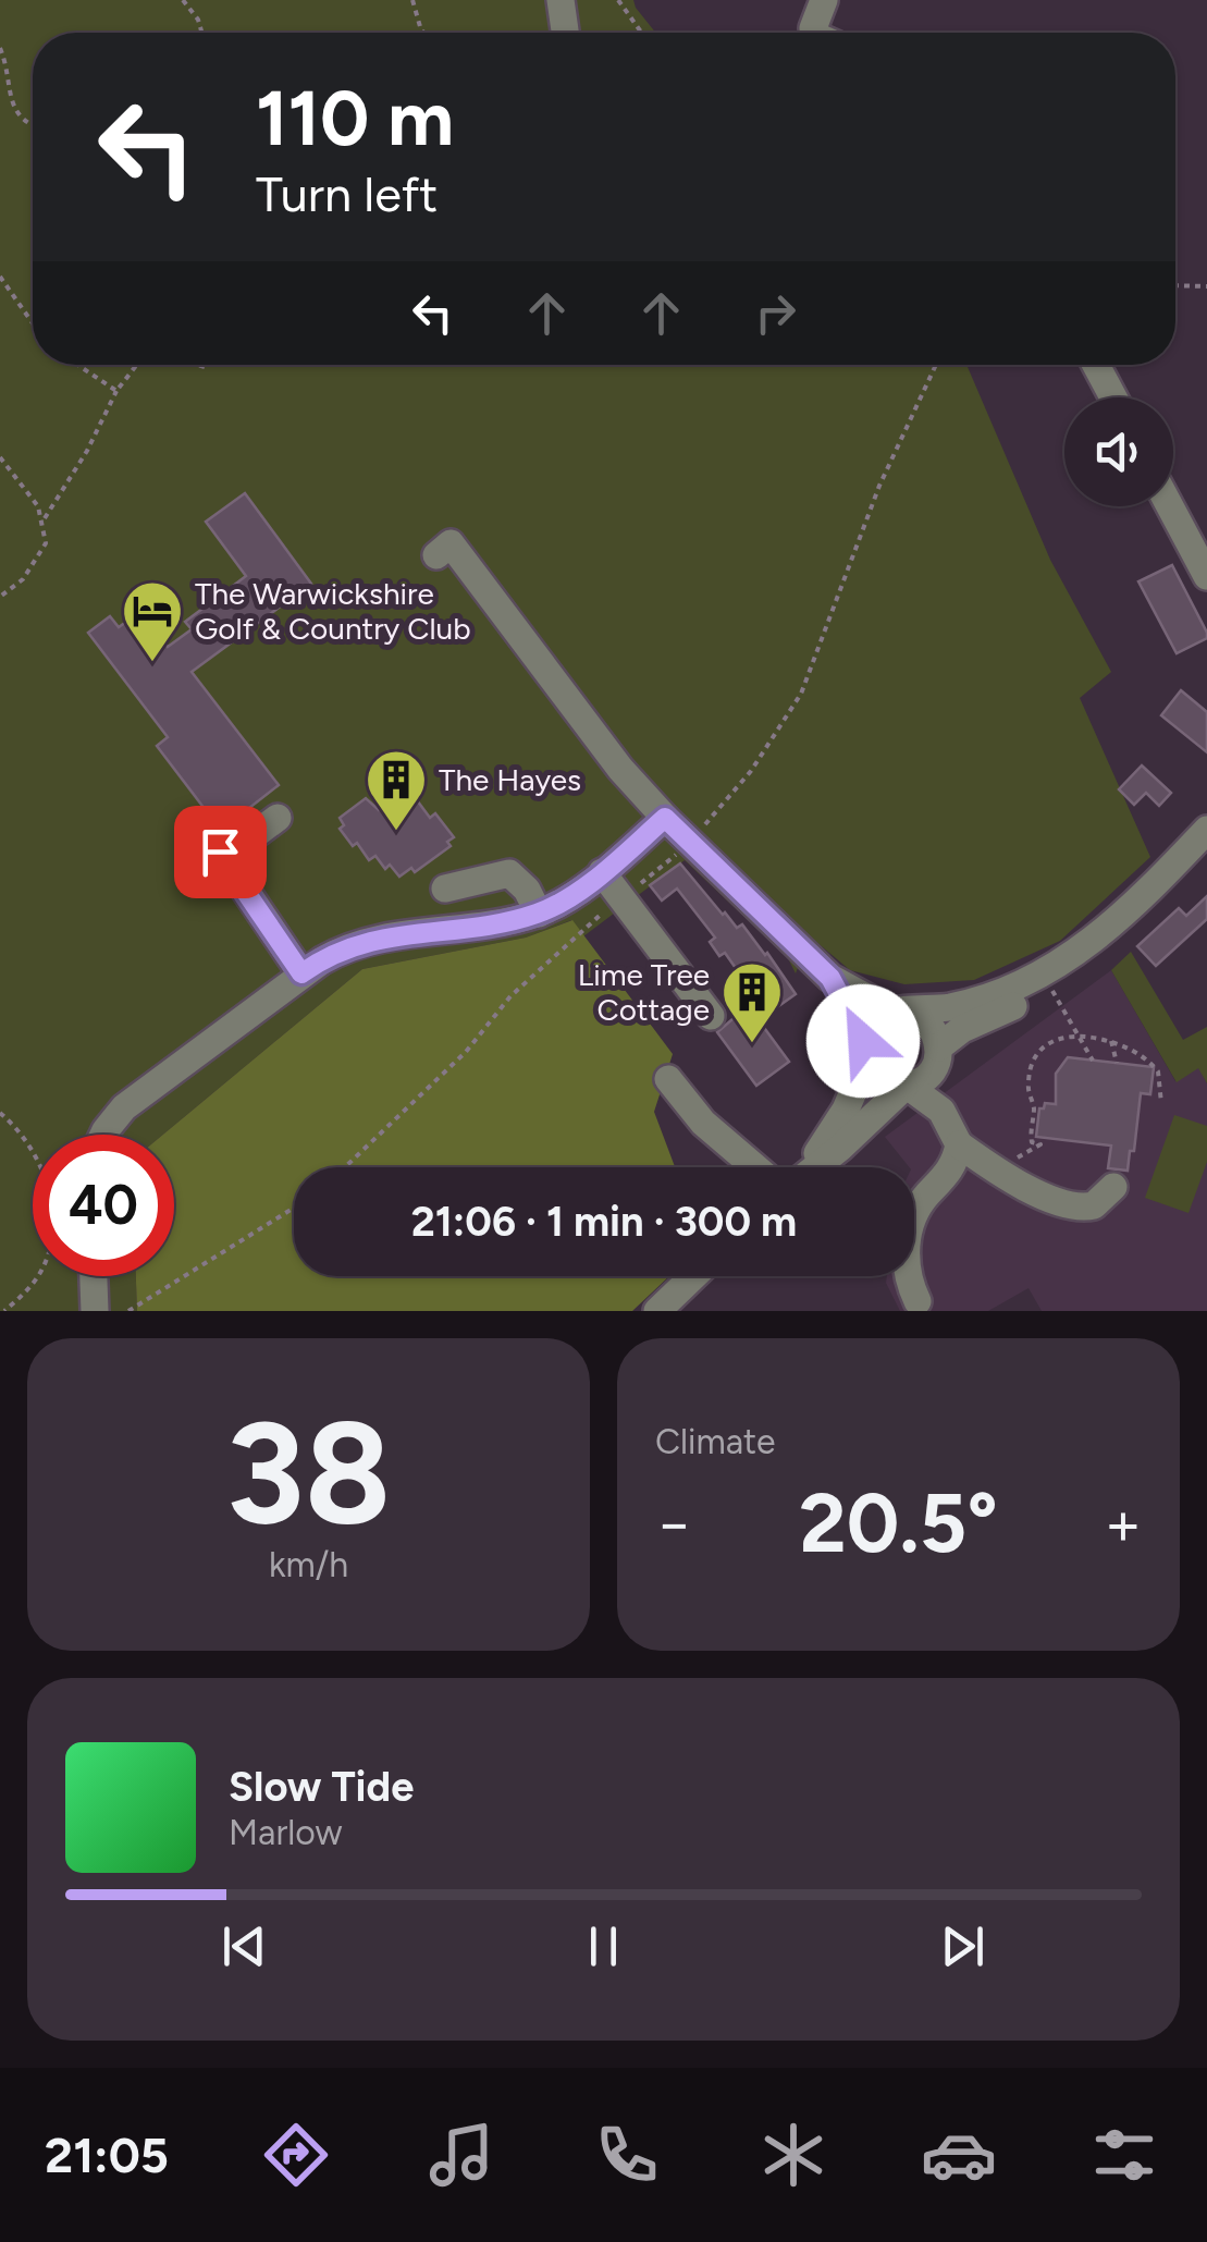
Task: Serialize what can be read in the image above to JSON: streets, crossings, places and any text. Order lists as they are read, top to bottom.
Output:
{
  "places": {
    "hotel": ["The Warwickshire Golf & Country Club"],
    "building": ["The Hayes", "Lime Tree Cottage"]
  },
  "page": {
    "turn": ["110 m", "Turn left"],
    "limit": "40",
    "trip": "21:06 · 1 min · 300 m",
    "tile": [
      ["38", "km/h"],
      "Climate"
    ],
    "heat": ["−", "20.5°", "+"],
    "song": ["Slow Tide", "Marlow"],
    "tabs": "21:05"
  }
}
